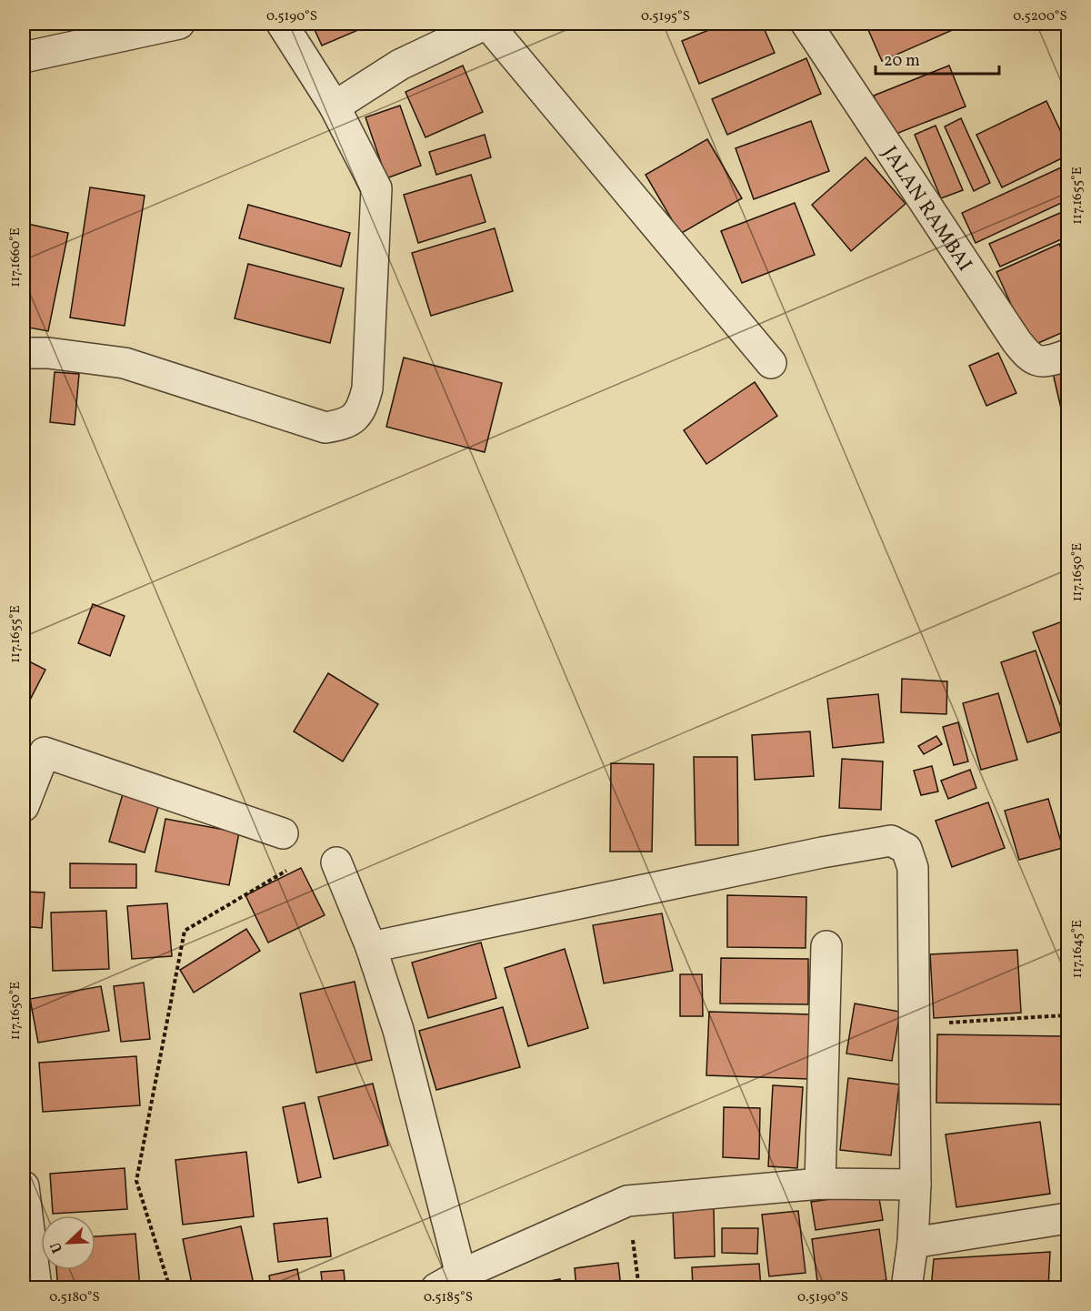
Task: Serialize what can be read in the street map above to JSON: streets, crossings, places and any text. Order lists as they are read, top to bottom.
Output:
{
  "streets": {
    "street": ["JALAN RAMBAI"]
  },
  "scale_bar": "20 m",
  "north": "bottom left",
  "coordinates": [
    "0.5190°S",
    "0.5195°S",
    "0.5200°S",
    "117.1655°E",
    "117.1660°E",
    "117.1650°E",
    "117.1645°E",
    "0.5180°S",
    "0.5185°S"
  ]
}
